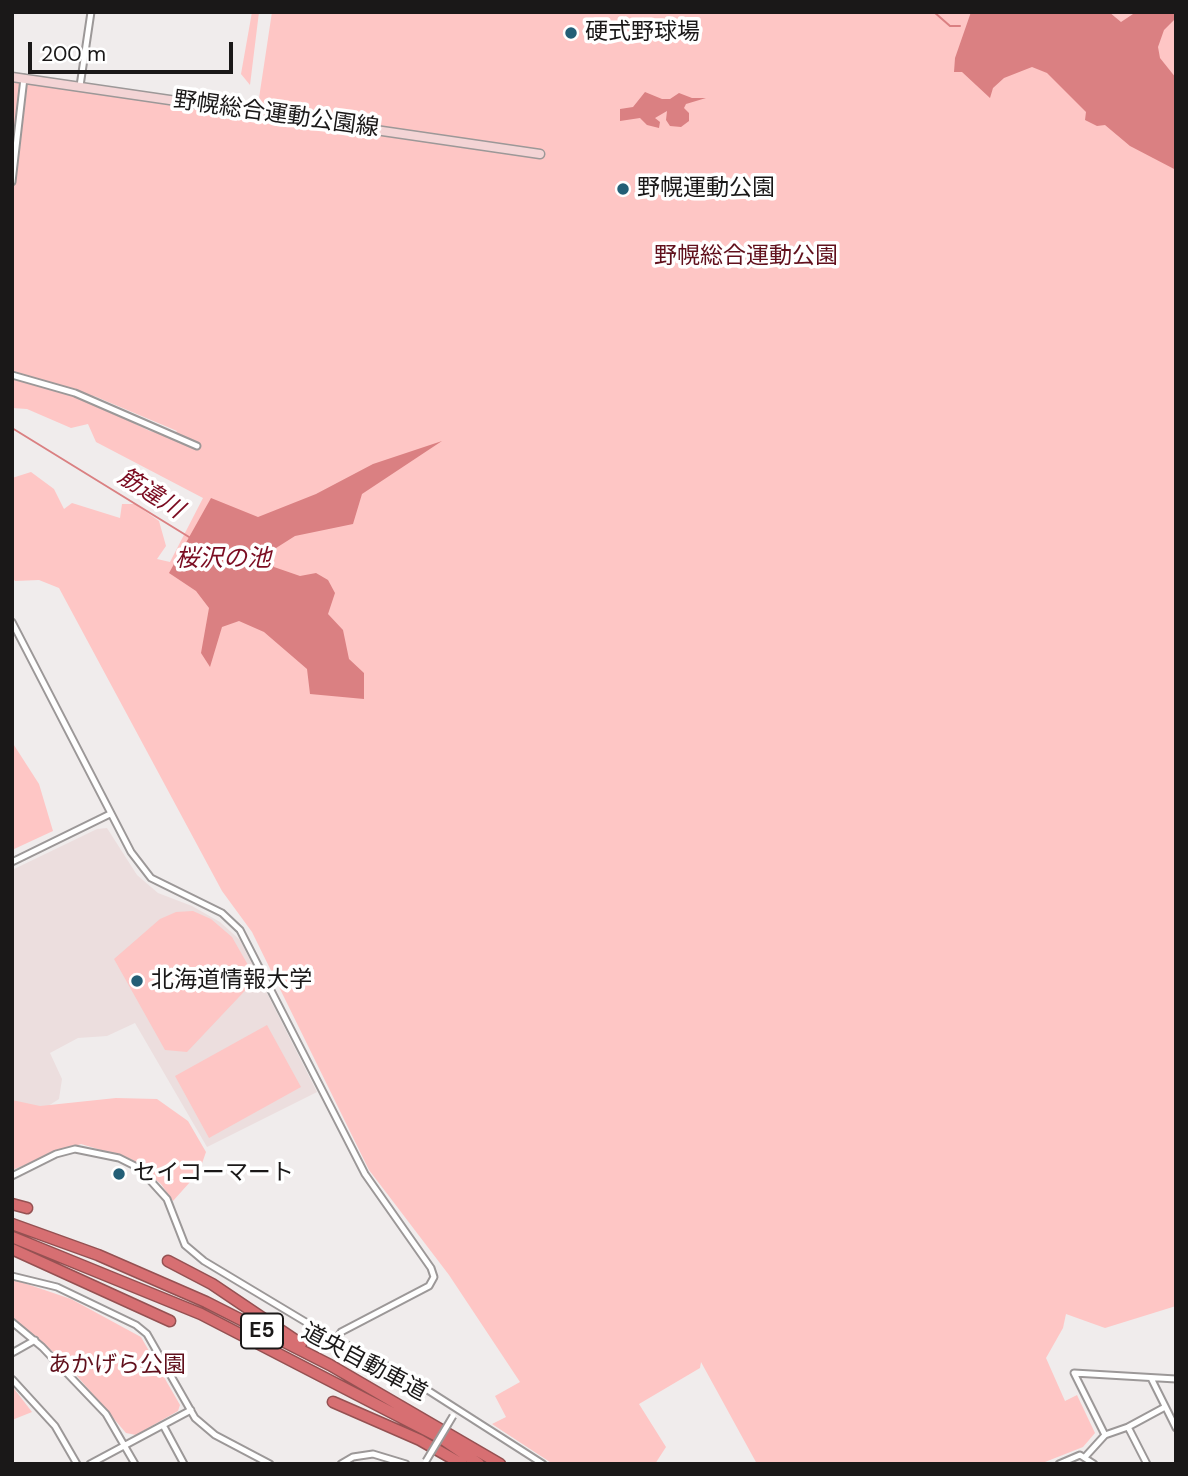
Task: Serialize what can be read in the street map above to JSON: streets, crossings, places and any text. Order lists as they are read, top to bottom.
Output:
{
  "streets": {
    "highway": ["E5", "道央自動車道"],
    "main road": ["野幌総合運動公園線"]
  },
  "water": ["筋違川", "桜沢の池"],
  "parks": ["野幌総合運動公園", "あかげら公園"],
  "places": [
    "硬式野球場",
    "野幌運動公園",
    "北海道情報大学",
    "セイコーマート"
  ],
  "scale_bar": "200 m"
}
